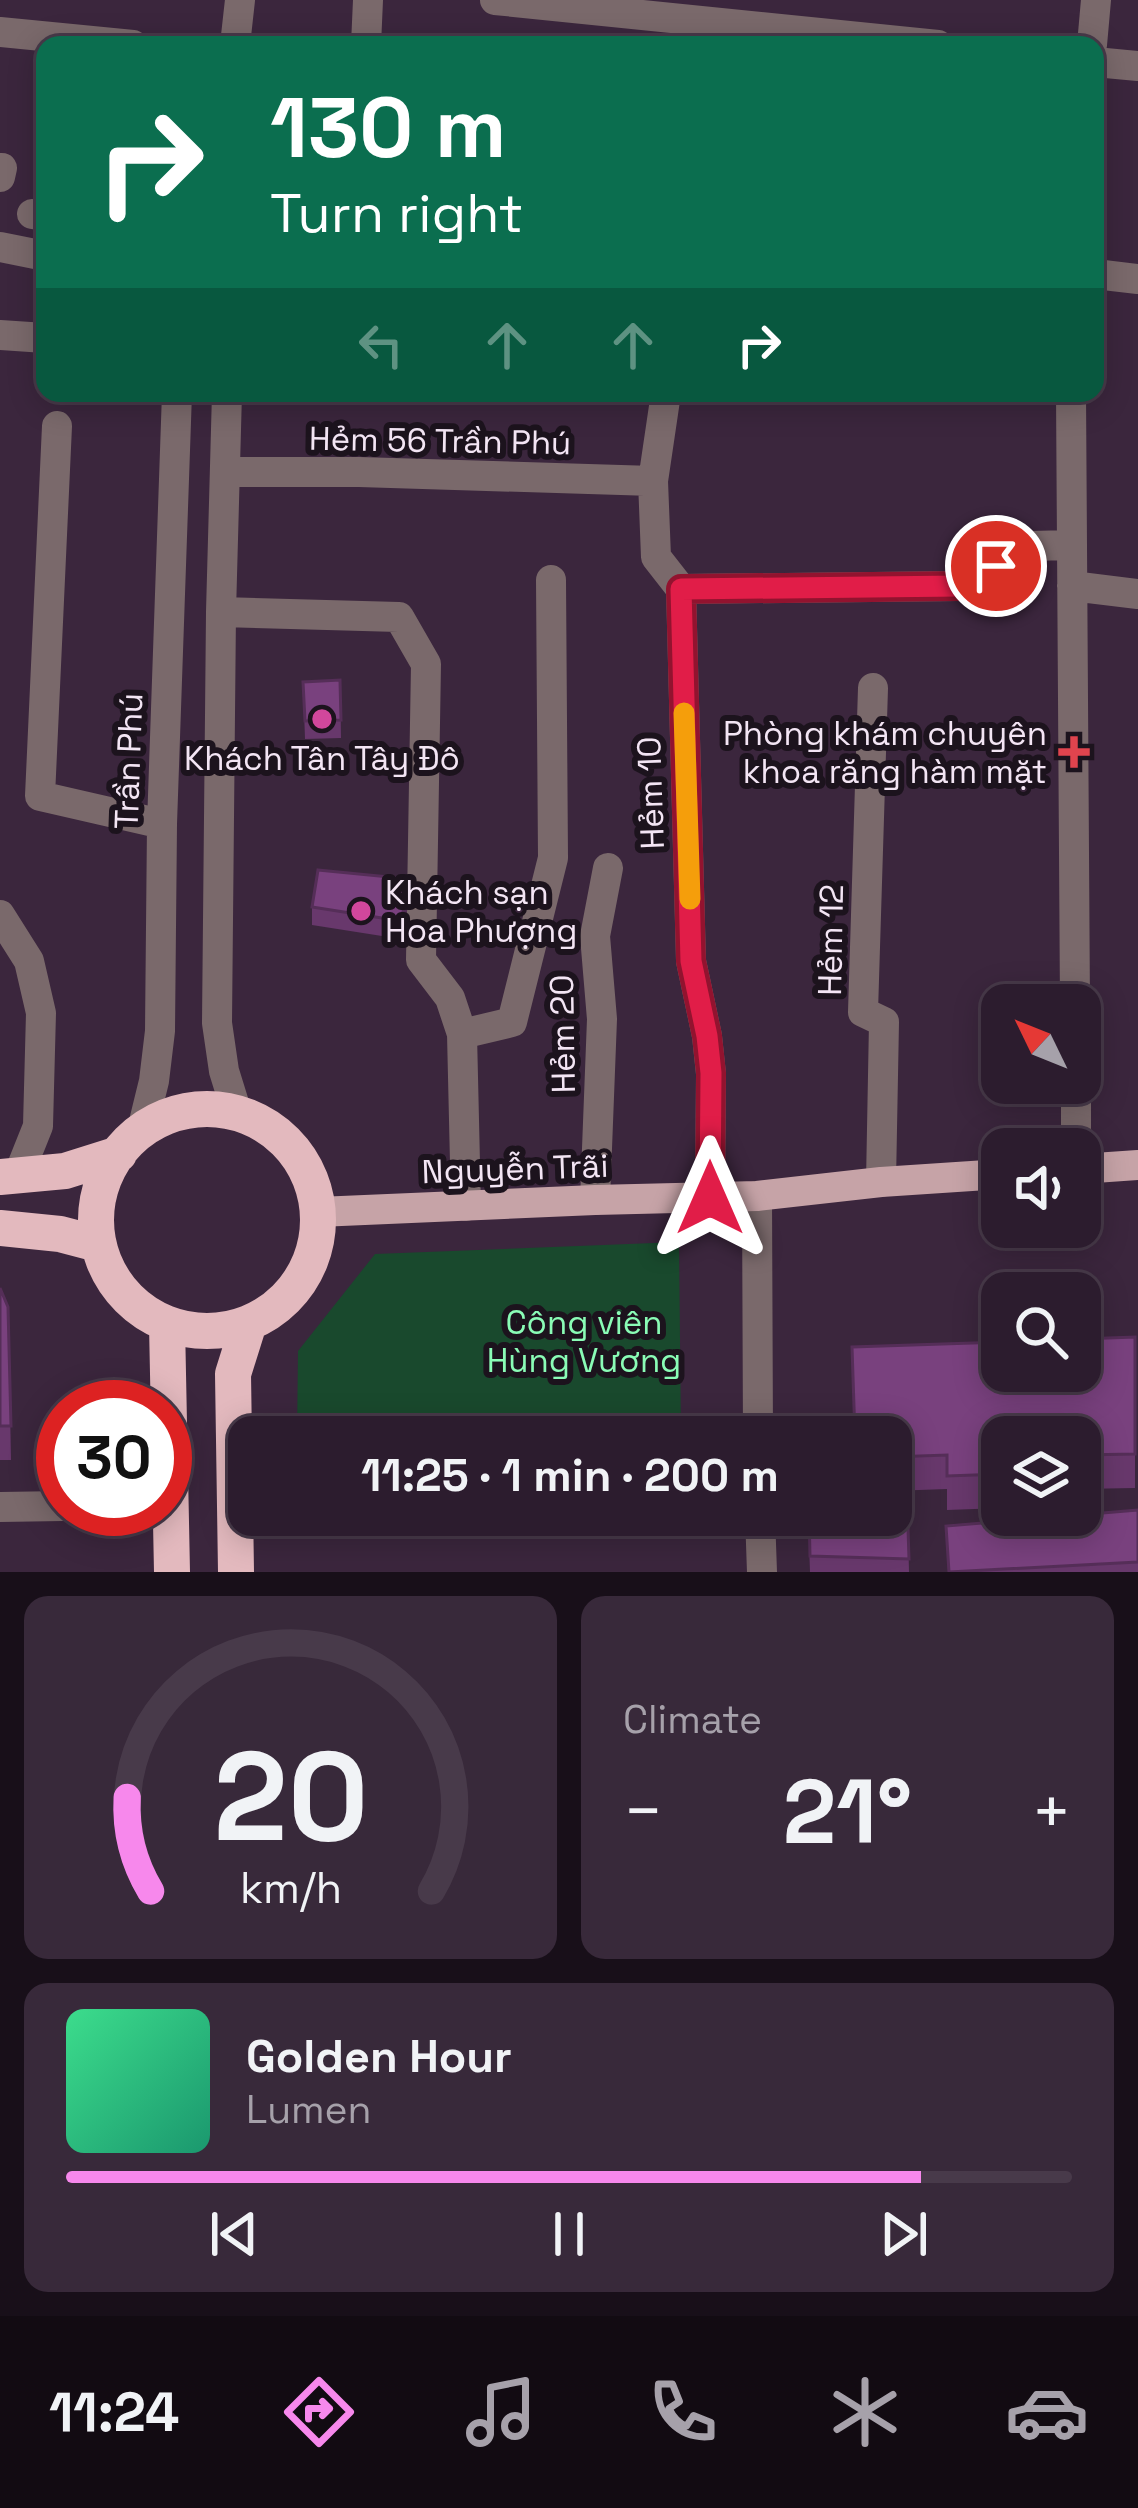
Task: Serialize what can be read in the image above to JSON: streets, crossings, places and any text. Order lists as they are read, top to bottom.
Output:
{
  "streets": {
    "main road": ["Nguyễn Trãi"],
    "street": [
      "Hẻm 56 Trần Phú",
      "Trần Phú",
      "Hẻm 10",
      "Hẻm 12",
      "Hẻm 20"
    ]
  },
  "crossings": [
    ["Hẻm 56 Trần Phú", "Hẻm 10"],
    ["Trần Phú", "Nguyễn Trãi"],
    ["Hẻm 10", "Nguyễn Trãi"],
    ["Hẻm 12", "Nguyễn Trãi"],
    ["Hẻm 20", "Nguyễn Trãi"]
  ],
  "parks": ["Công viên Hùng Vương"],
  "places": {
    "other": ["Khách Tân Tây Đô", "Khách sạn Hoa Phượng"],
    "health": ["Phòng khám chuyên khoa răng hàm mặt"]
  },
  "north": "top left",
  "page": {
    "turn": ["130 m", "Turn right"],
    "limit": "30",
    "trip": "11:25 · 1 min · 200 m",
    "tile": "Climate",
    "heat": ["−", "21°", "+"],
    "song": ["Golden Hour", "Lumen"],
    "tabs": "11:24",
    "gauge": ["20", "km/h"]
  }
}
